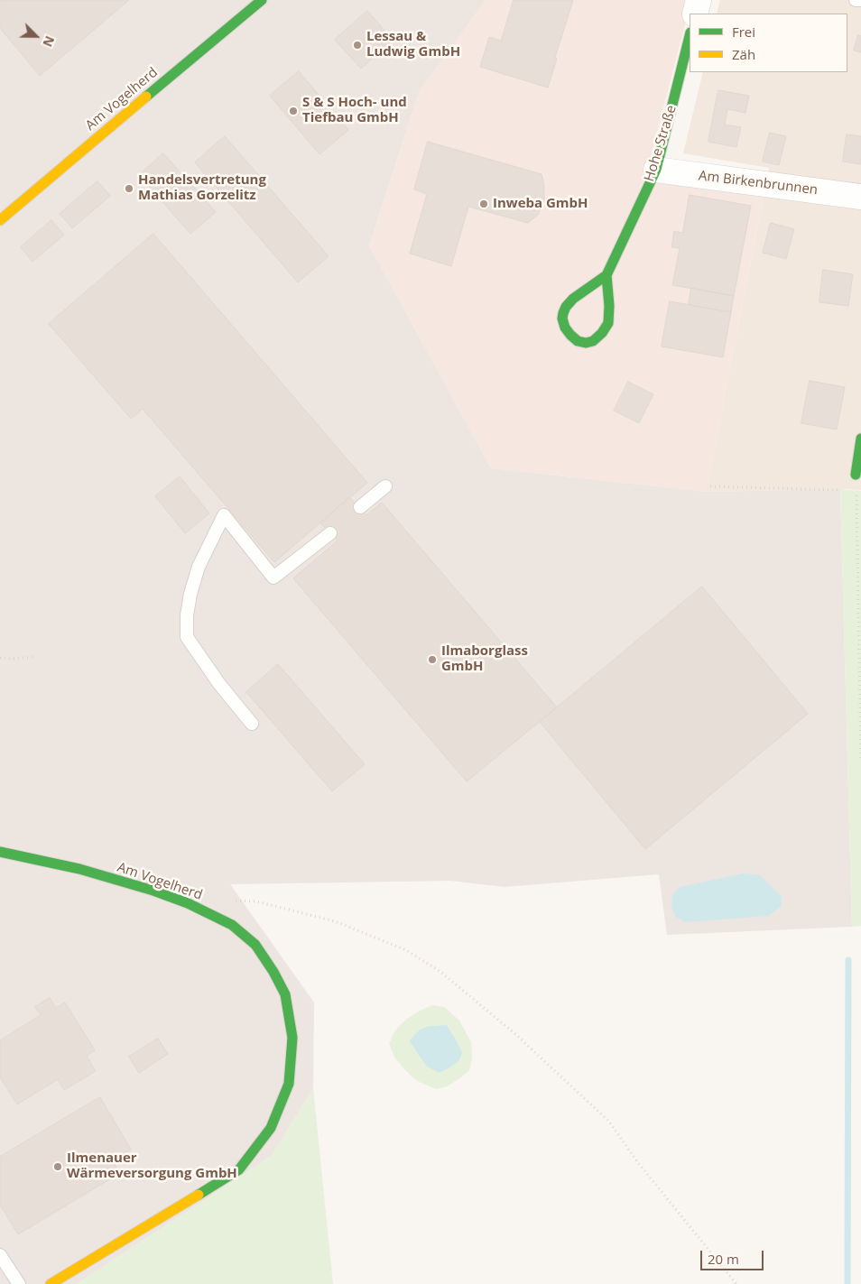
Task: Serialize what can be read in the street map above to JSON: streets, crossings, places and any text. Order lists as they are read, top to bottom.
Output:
{
  "streets": {
    "street": ["Am Vogelherd", "Hohe Straße", "Am Birkenbrunnen"]
  },
  "crossings": [
    ["Hohe Straße", "Am Birkenbrunnen"]
  ],
  "places": [
    "Lessau & Ludwig GmbH",
    "S & S Hoch- und Tiefbau GmbH",
    "Handelsvertretung Mathias Gorzelitz",
    "Inweba GmbH",
    "Ilmaborglass GmbH",
    "Ilmenauer Wärmeversorgung GmbH"
  ],
  "legend": ["Frei", "Zäh"],
  "scale_bar": "20 m",
  "north": "bottom right"
}
